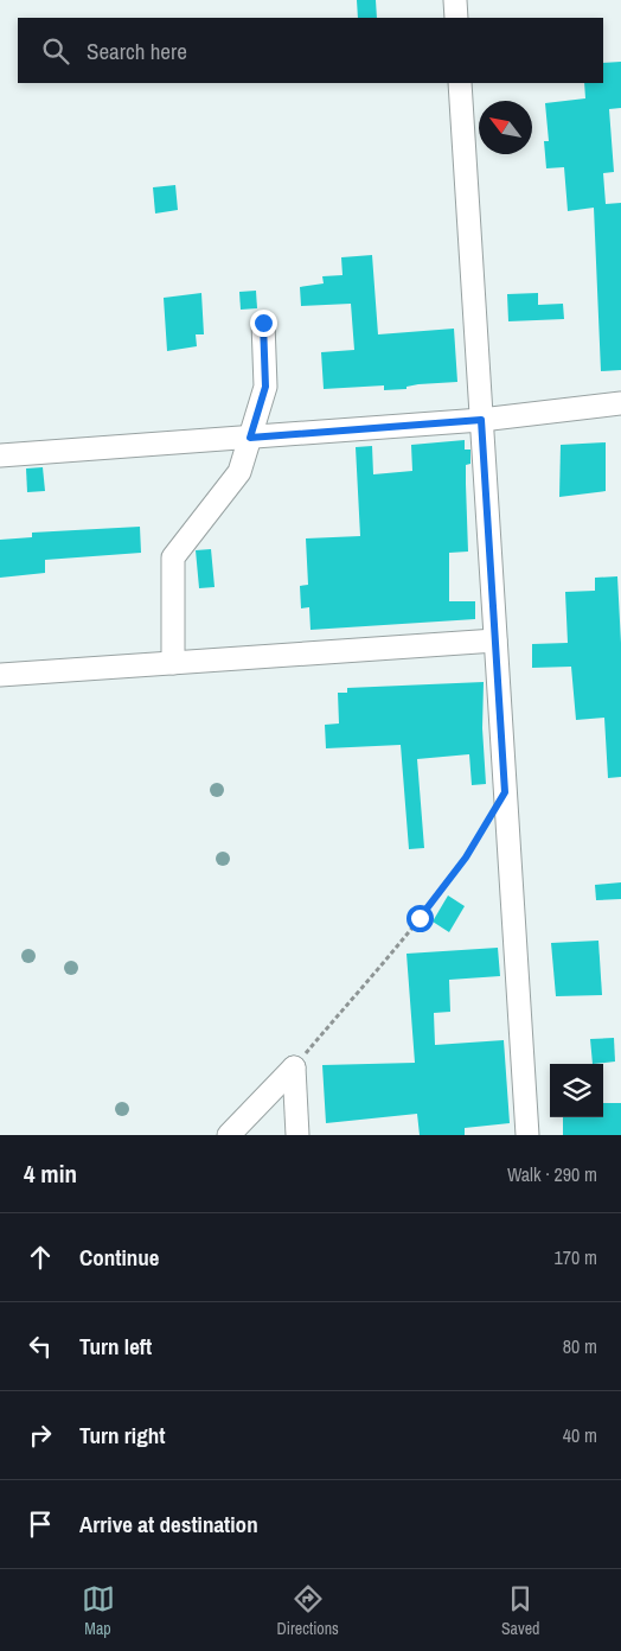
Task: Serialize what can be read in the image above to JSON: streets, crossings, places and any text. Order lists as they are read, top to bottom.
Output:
{
  "north": "top left",
  "page": {
    "search": "Search here",
    "heading": ["4 min", "Walk · 290 m"],
    "list": [
      ["Continue", "170 m"],
      ["Turn left", "80 m"],
      ["Turn right", "40 m"],
      "Arrive at destination"
    ],
    "nav": ["Map", "Directions", "Saved"]
  }
}
